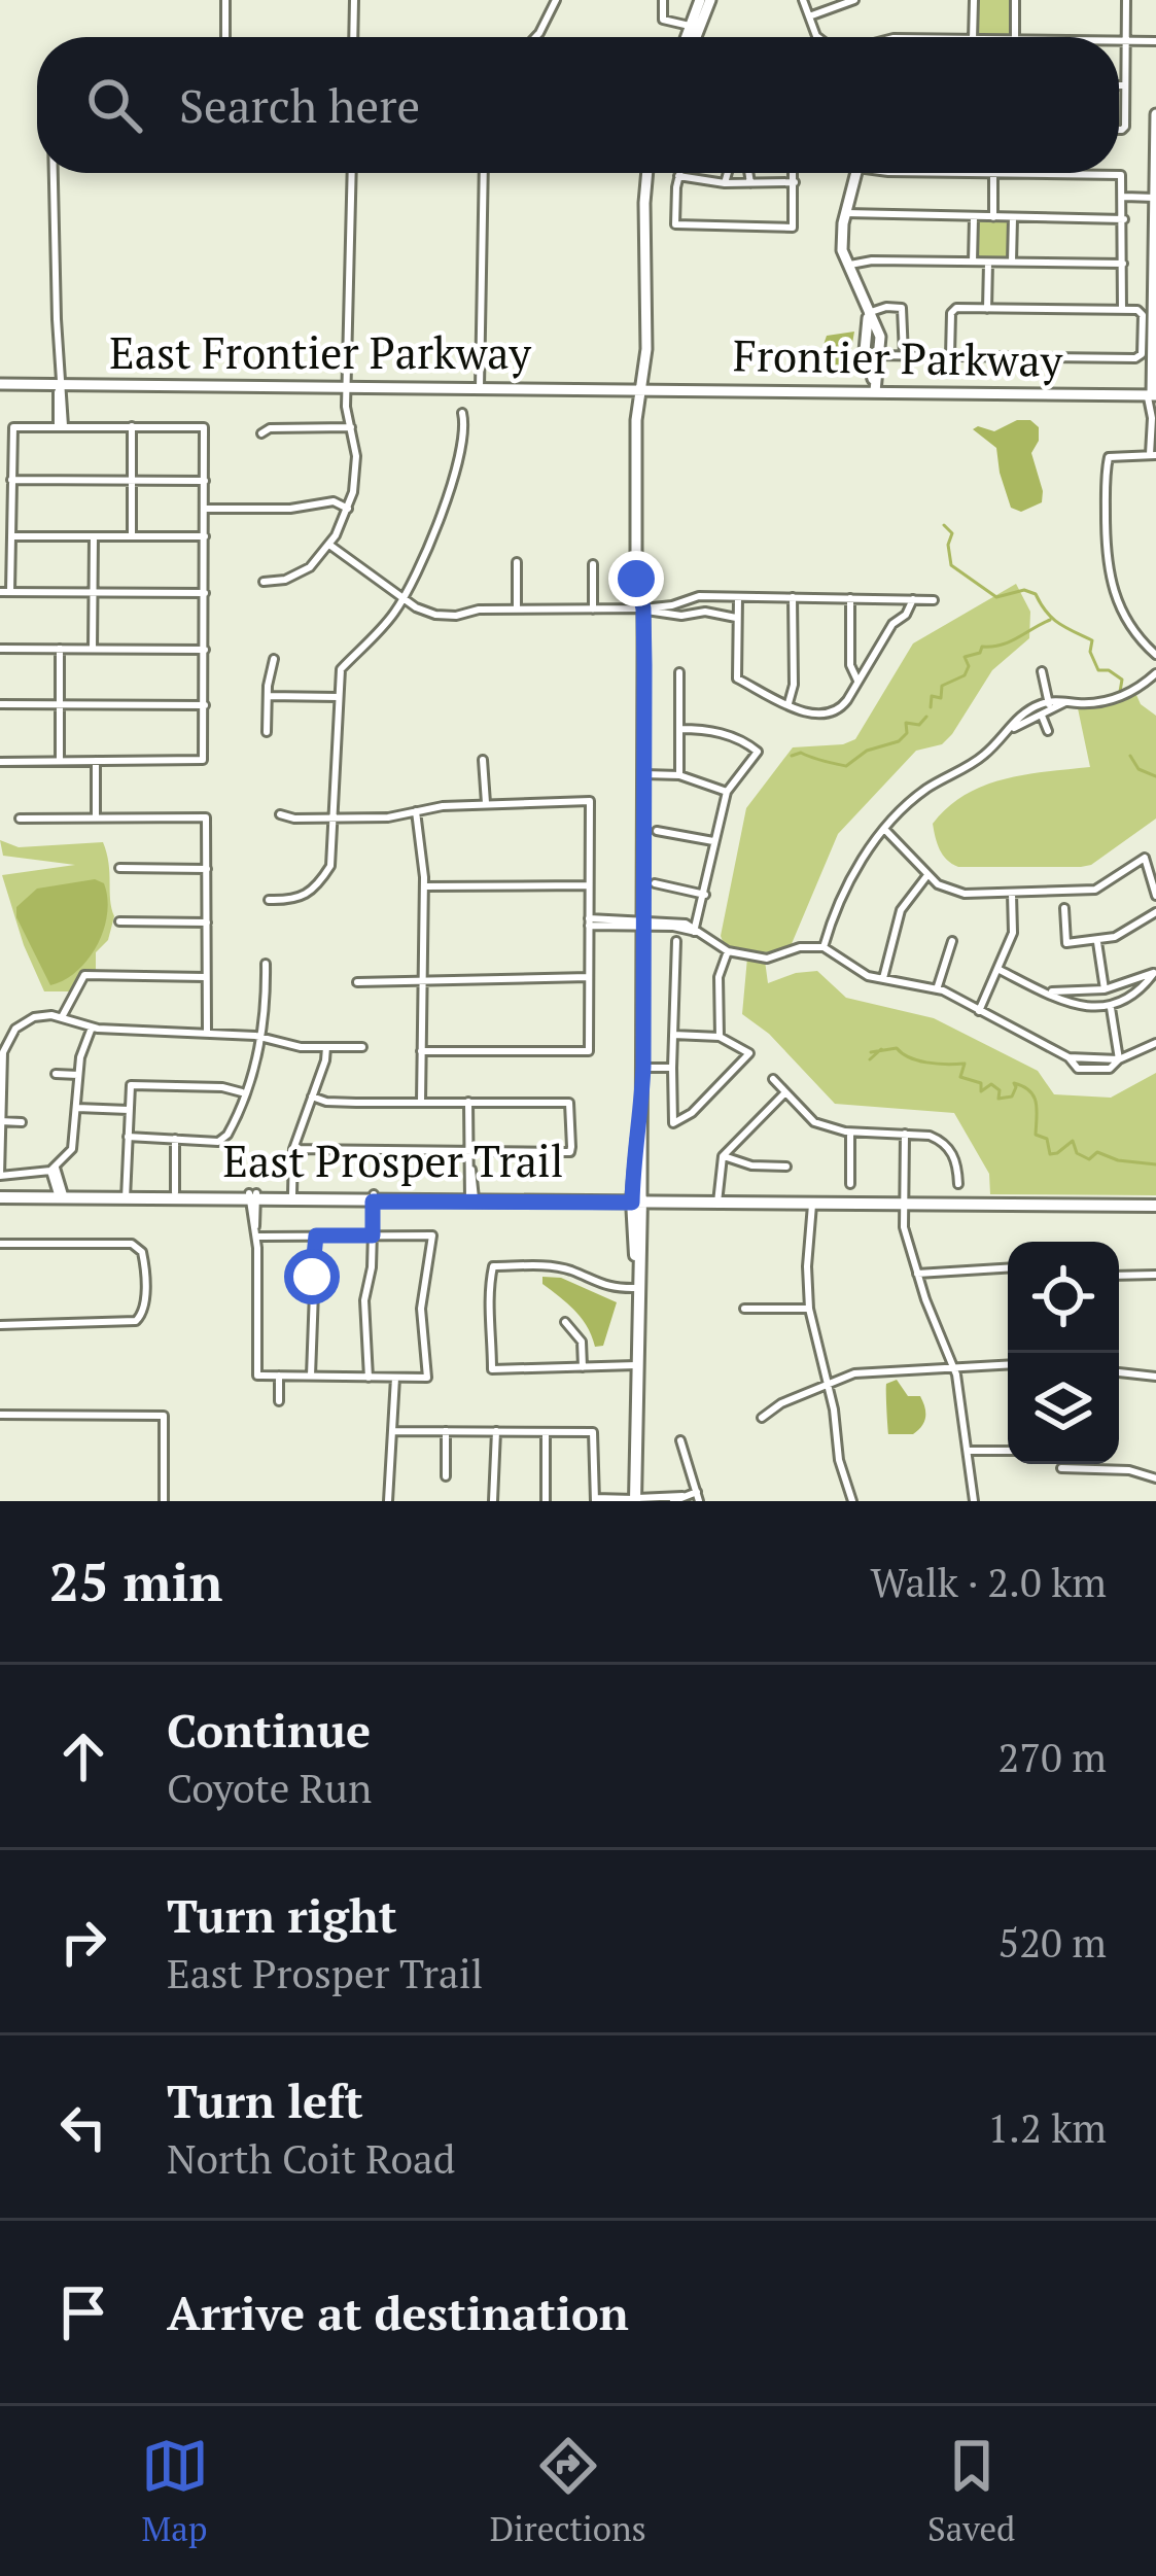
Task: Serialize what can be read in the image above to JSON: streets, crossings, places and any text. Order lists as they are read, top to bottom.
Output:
{
  "streets": {
    "main road": ["East Prosper Trail"],
    "street": ["East Frontier Parkway", "Frontier Parkway"]
  },
  "crossings": [
    ["East Frontier Parkway", "Frontier Parkway"]
  ],
  "page": {
    "search": "Search here",
    "heading": ["25 min", "Walk · 2.0 km"],
    "list": [
      ["Continue", "Coyote Run", "270 m"],
      ["Turn right", "East Prosper Trail", "520 m"],
      ["Turn left", "North Coit Road", "1.2 km"],
      "Arrive at destination"
    ],
    "nav": ["Map", "Directions", "Saved"]
  }
}
